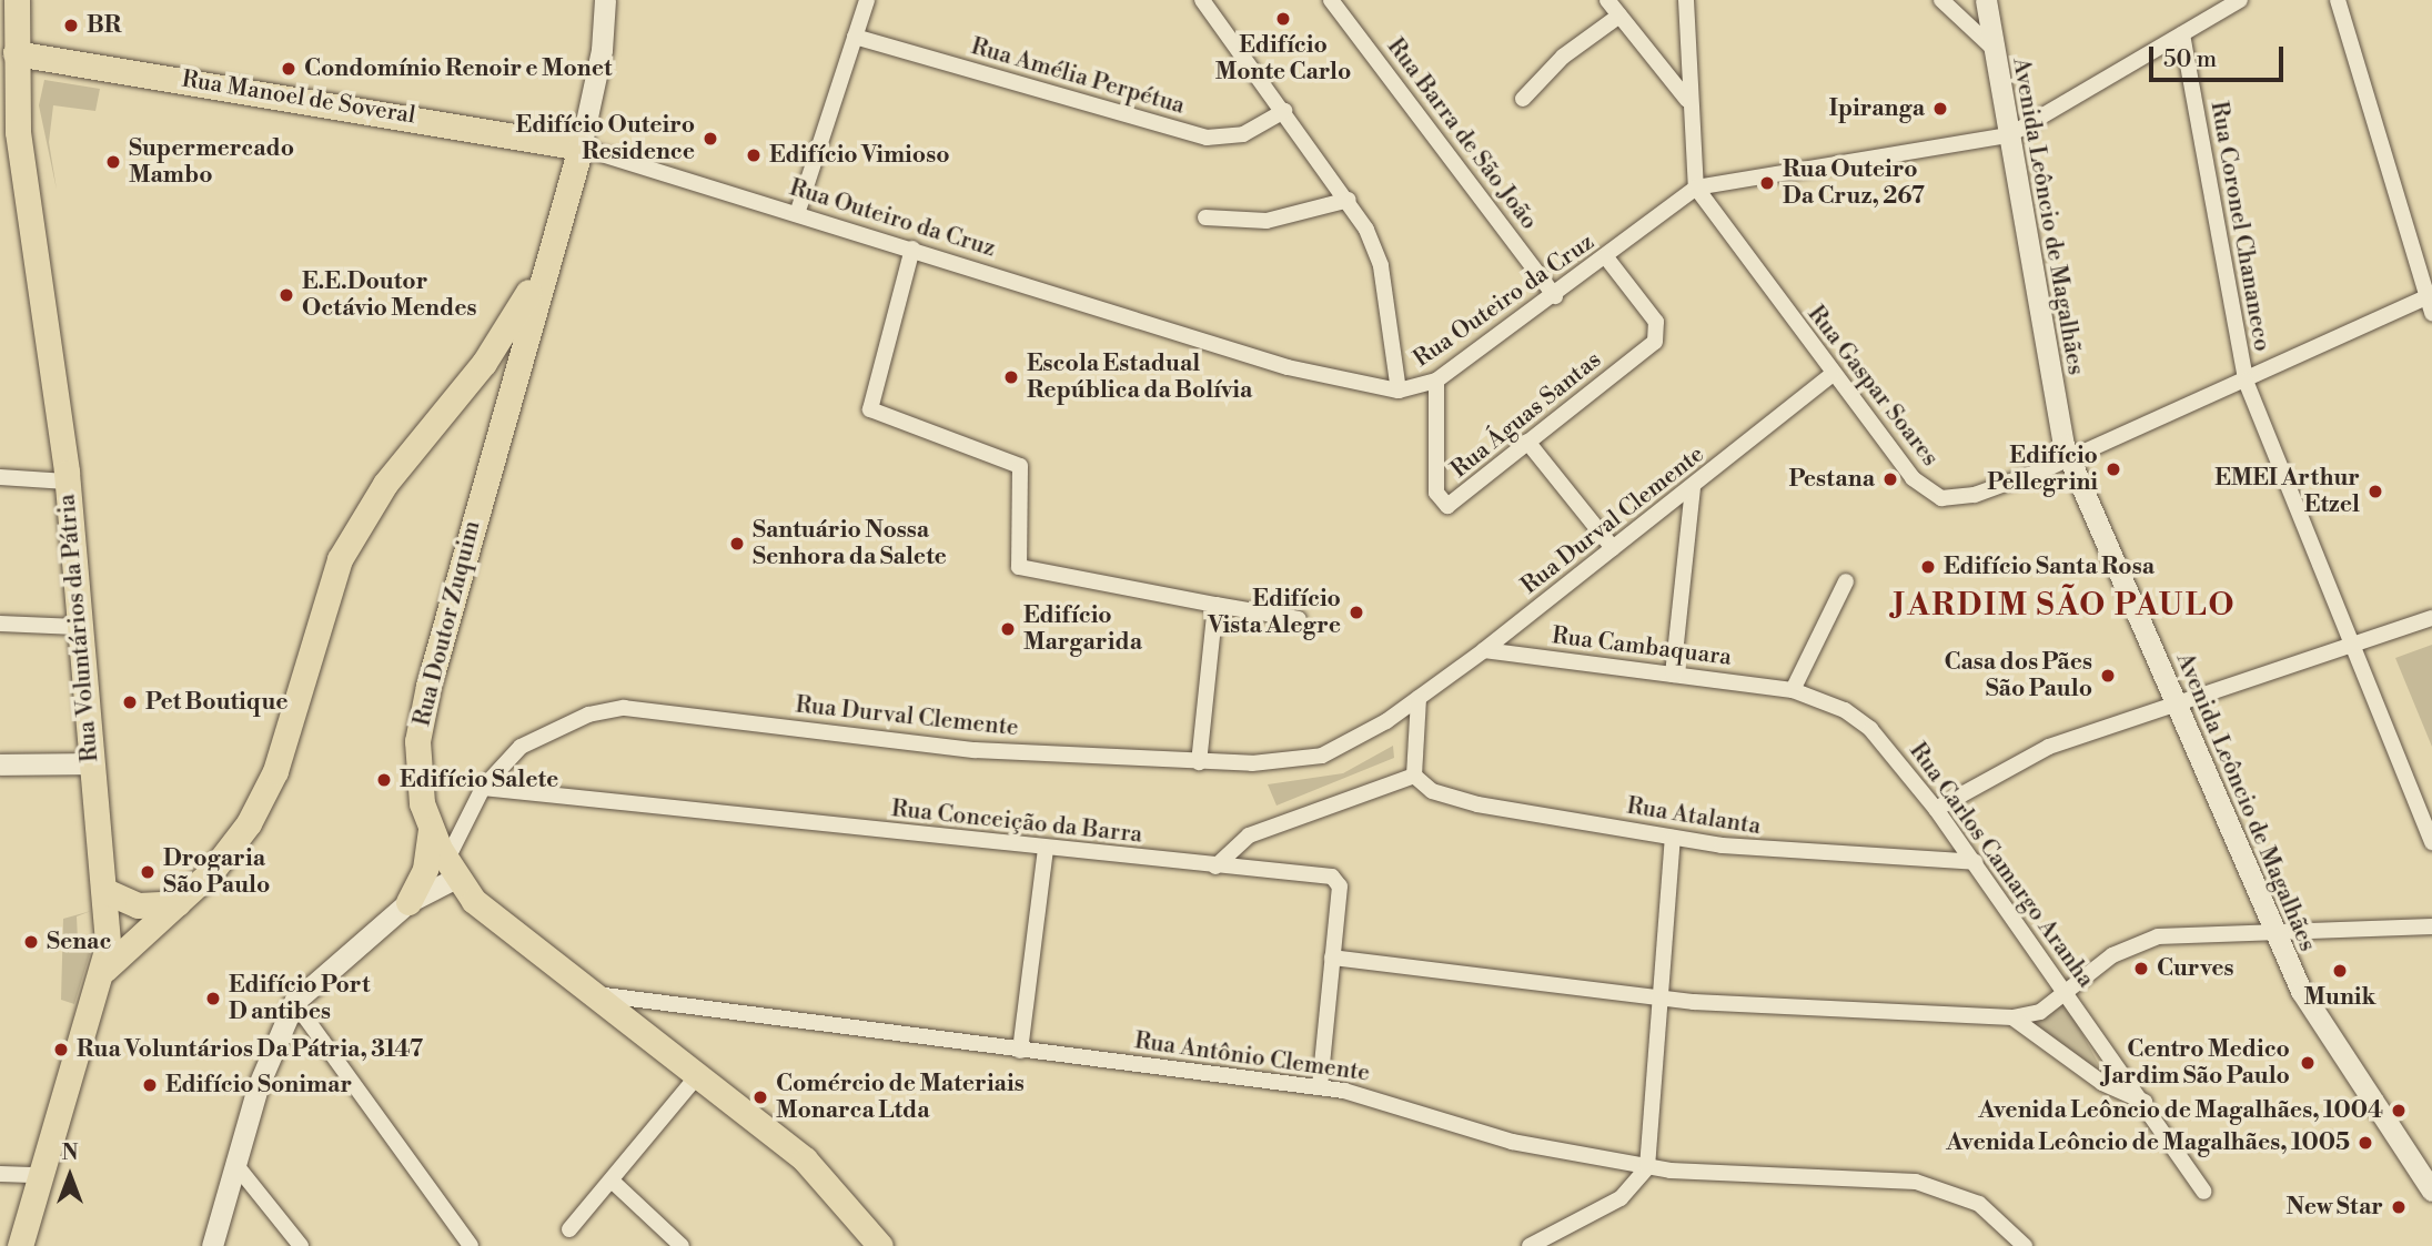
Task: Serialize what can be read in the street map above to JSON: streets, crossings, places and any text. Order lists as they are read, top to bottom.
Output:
{
  "streets": {
    "main road": [
      "Rua Manoel de Soveral",
      "Avenida Leôncio de Magalhães",
      "Rua Doutor Zuquim",
      "Rua Voluntários da Pátria"
    ],
    "street": [
      "Rua Amélia Perpétua",
      "Rua Barra de São João",
      "Rua Outeiro da Cruz",
      "Rua Coronel Chananeco",
      "Rua Gaspar Soares",
      "Rua Águas Santas",
      "Rua Durval Clemente",
      "Rua Cambaquara",
      "Rua Atalanta",
      "Rua Conceição da Barra",
      "Rua Carlos Camargo Aranha",
      "Rua Antônio Clemente"
    ]
  },
  "crossings": [
    ["Rua Manoel de Soveral", "Rua Outeiro da Cruz"],
    ["Rua Manoel de Soveral", "Rua Doutor Zuquim"],
    ["Rua Manoel de Soveral", "Rua Voluntários da Pátria"],
    ["Rua Barra de São João", "Rua Outeiro da Cruz"],
    ["Avenida Leôncio de Magalhães", "Rua Outeiro da Cruz"],
    ["Avenida Leôncio de Magalhães", "Rua Gaspar Soares"],
    ["Rua Outeiro da Cruz", "Rua Coronel Chananeco"],
    ["Rua Outeiro da Cruz", "Rua Gaspar Soares"],
    ["Rua Outeiro da Cruz", "Rua Águas Santas"],
    ["Rua Outeiro da Cruz", "Rua Doutor Zuquim"],
    ["Rua Coronel Chananeco", "Rua Gaspar Soares"],
    ["Rua Gaspar Soares", "Rua Durval Clemente"],
    ["Rua Durval Clemente", "Rua Doutor Zuquim"],
    ["Rua Durval Clemente", "Rua Cambaquara"],
    ["Rua Durval Clemente", "Rua Conceição da Barra"],
    ["Rua Doutor Zuquim", "Rua Antônio Clemente"],
    ["Rua Cambaquara", "Rua Carlos Camargo Aranha"],
    ["Rua Atalanta", "Rua Carlos Camargo Aranha"],
    ["Rua Conceição da Barra", "Rua Antônio Clemente"]
  ],
  "districts": ["JARDIM SÃO PAULO"],
  "places": [
    "Edifício Monte Carlo",
    "BR",
    "Condomínio Renoir e Monet",
    "Ipiranga",
    "Edifício Outeiro Residence",
    "Edifício Vimioso",
    "Supermercado Mambo",
    "Rua Outeiro Da Cruz, 267",
    "E.E.Doutor Octávio Mendes",
    "Escola Estadual República da Bolívia",
    "Edifício Pellegrini",
    "Pestana",
    "EMEI Arthur Etzel",
    "Santuário Nossa Senhora da Salete",
    "Edifício Santa Rosa",
    "Edifício Vista Alegre",
    "Edifício Margarida",
    "Casa dos Pães São Paulo",
    "Pet Boutique",
    "Edifício Salete",
    "Drogaria São Paulo",
    "Senac",
    "Curves",
    "Munik",
    "Edifício Port D antibes",
    "Rua Voluntários Da Pátria, 3147",
    "Centro Medico Jardim São Paulo",
    "Edifício Sonimar",
    "Comércio de Materiais Monarca Ltda",
    "Avenida Leôncio de Magalhães, 1004",
    "Avenida Leôncio de Magalhães, 1005",
    "New Star"
  ],
  "scale_bar": "50 m",
  "north": "top"
}
